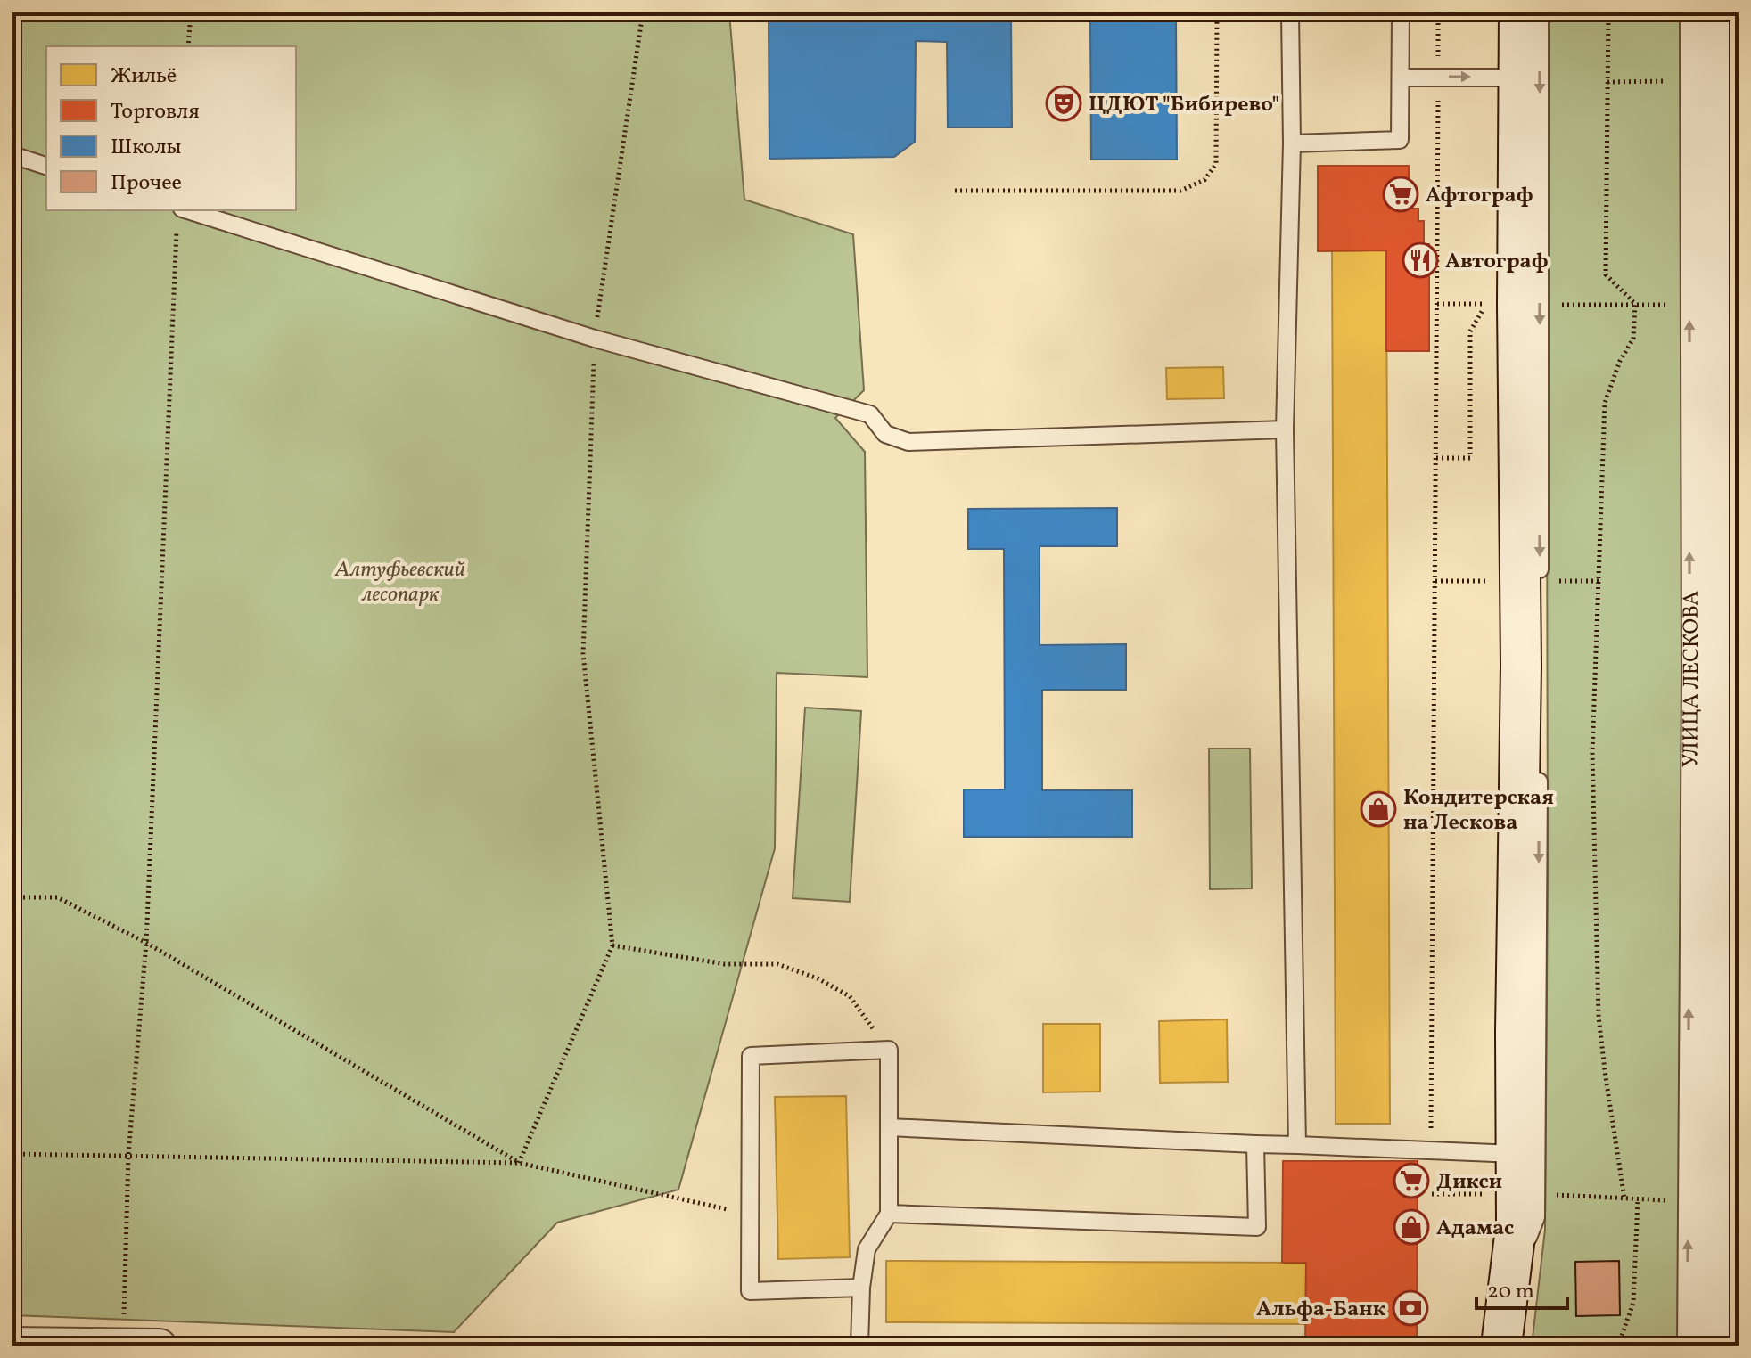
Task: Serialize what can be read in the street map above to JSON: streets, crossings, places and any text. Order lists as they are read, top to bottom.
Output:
{
  "streets": {
    "main road": ["УЛИЦА ЛЕСКОВА"]
  },
  "one_way": ["УЛИЦА ЛЕСКОВА"],
  "parks": ["Алтуфьевский лесопарк"],
  "places": {
    "theatre": ["ЦДЮТ \"Бибирево\""],
    "supermarket": ["Афтограф", "Дикси"],
    "restaurant": ["Автограф"],
    "shop": ["Кондитерская на Лескова", "Адамас"],
    "bank": ["Альфа-Банк"]
  },
  "legend": [
    "Жильё",
    "Торговля",
    "Школы",
    "Прочее"
  ],
  "scale_bar": "20 m"
}
